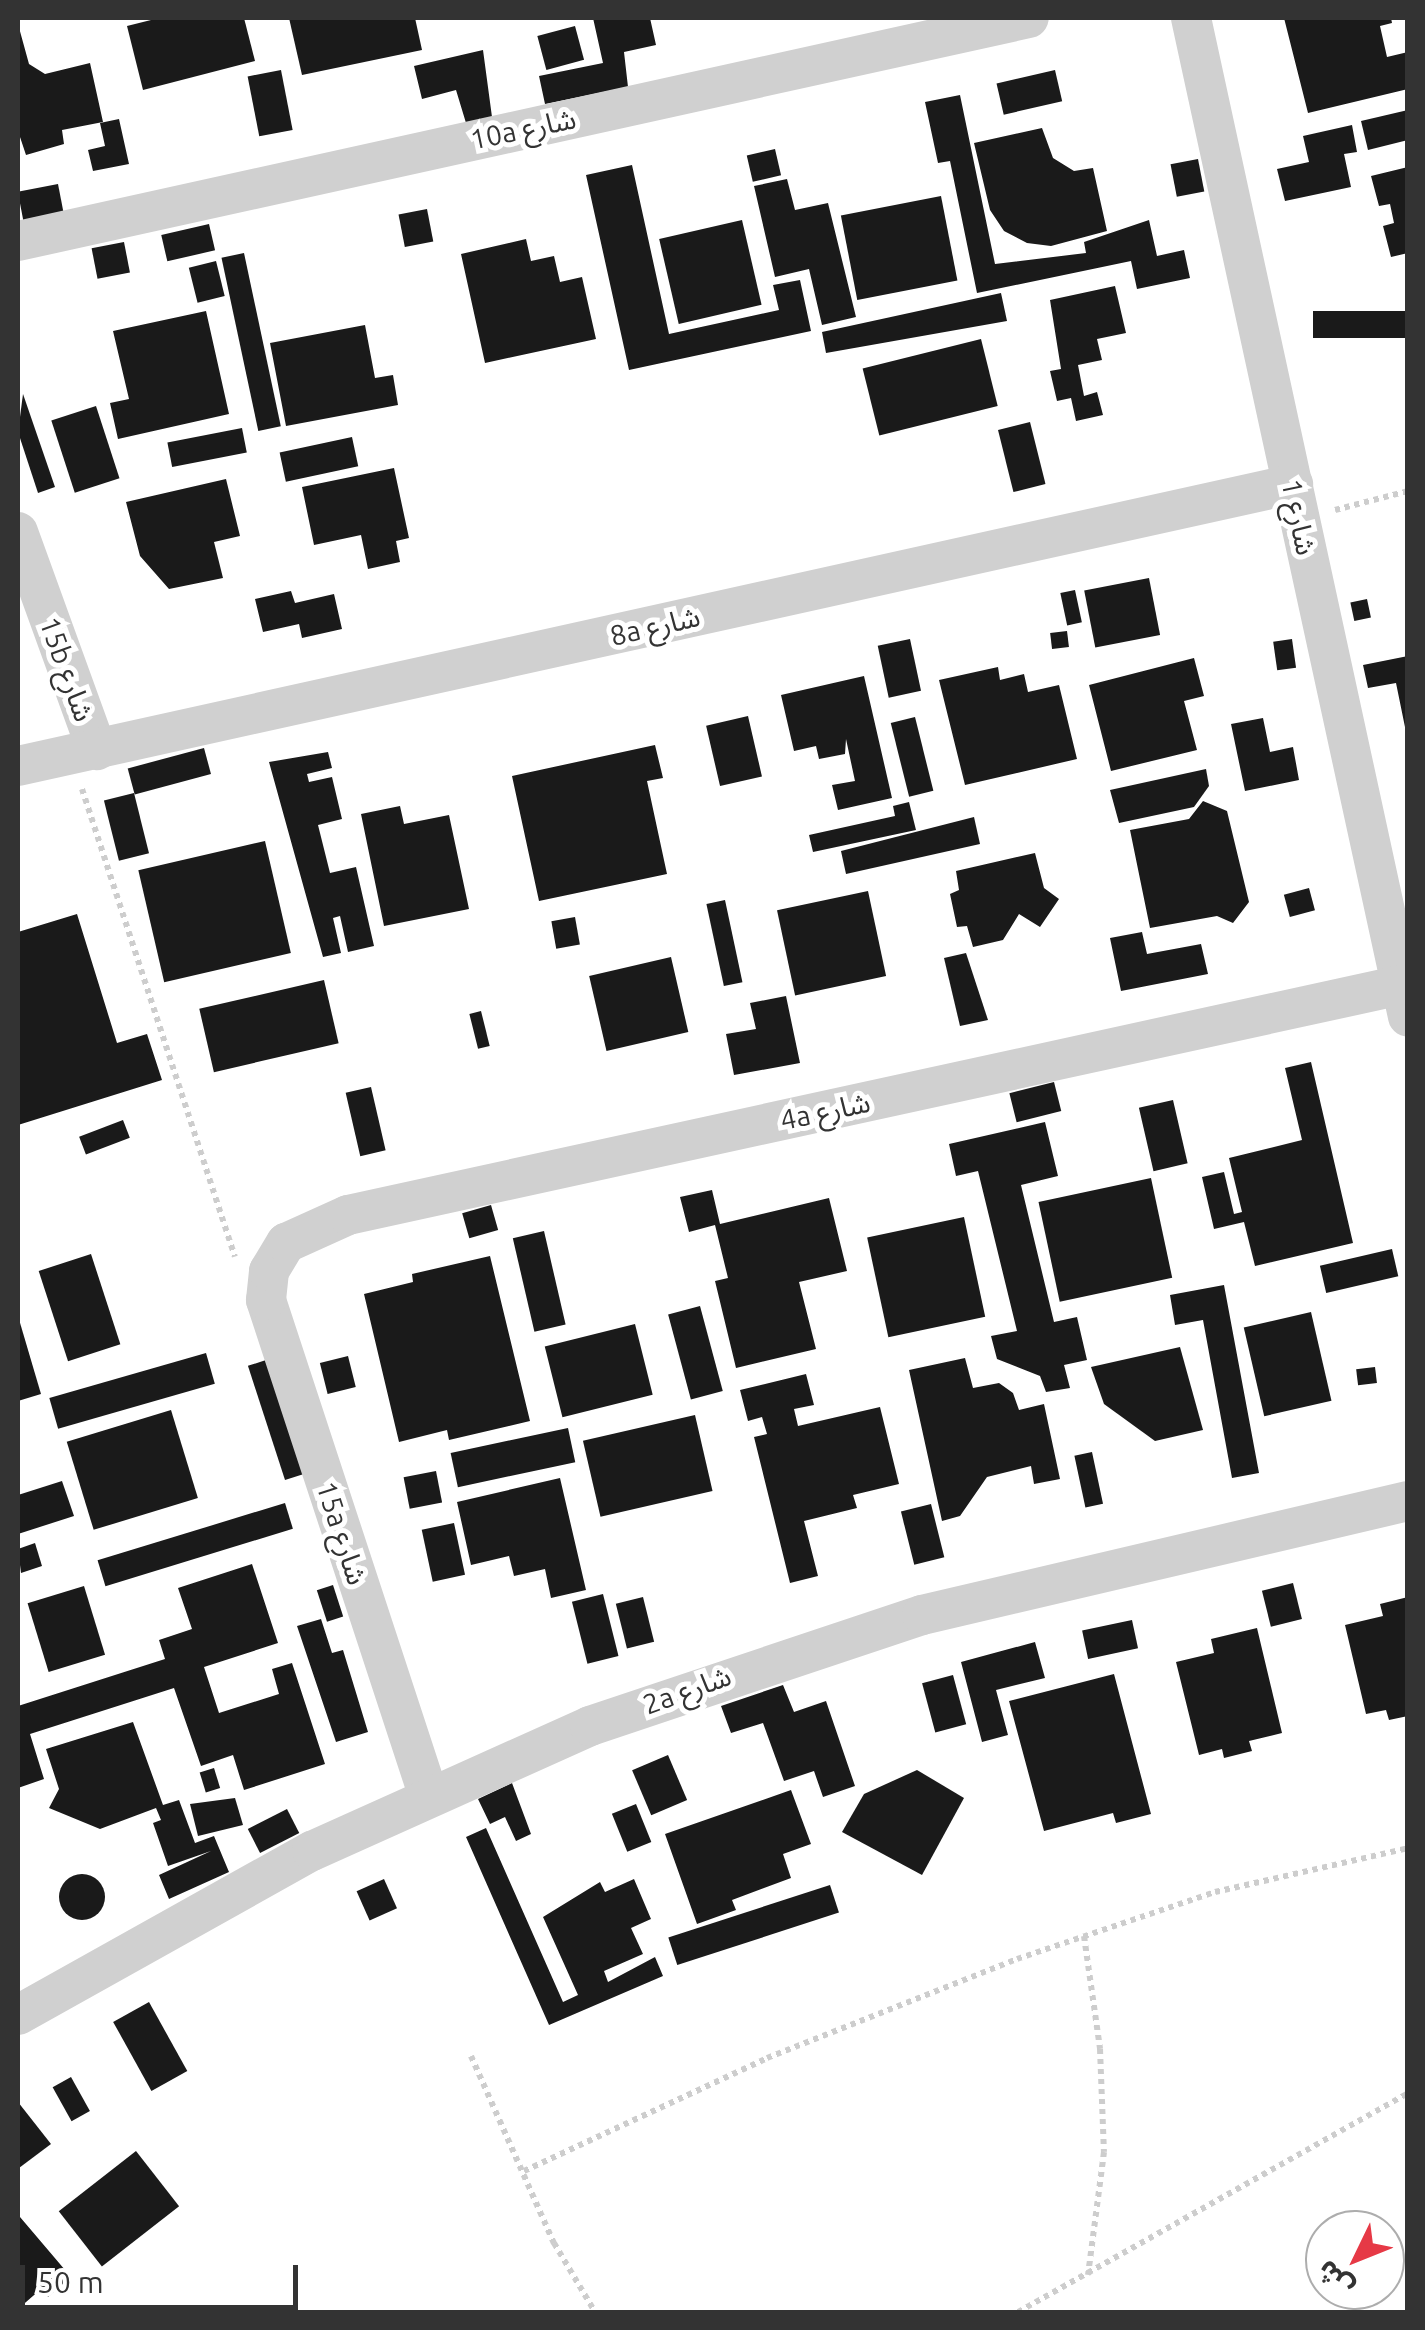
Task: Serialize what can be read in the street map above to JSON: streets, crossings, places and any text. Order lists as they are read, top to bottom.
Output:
{
  "streets": {
    "street": [
      "10a شارع",
      "شارع 1",
      "8a شارع",
      "15b شارع",
      "4a شارع",
      "15a شارع",
      "2a شارع"
    ]
  },
  "crossings": [
    ["شارع 1", "8a شارع"],
    ["شارع 1", "4a شارع"],
    ["8a شارع", "15b شارع"],
    ["4a شارع", "15a شارع"],
    ["15a شارع", "2a شارع"]
  ],
  "scale_bar": "50 m",
  "north": "bottom left"
}
